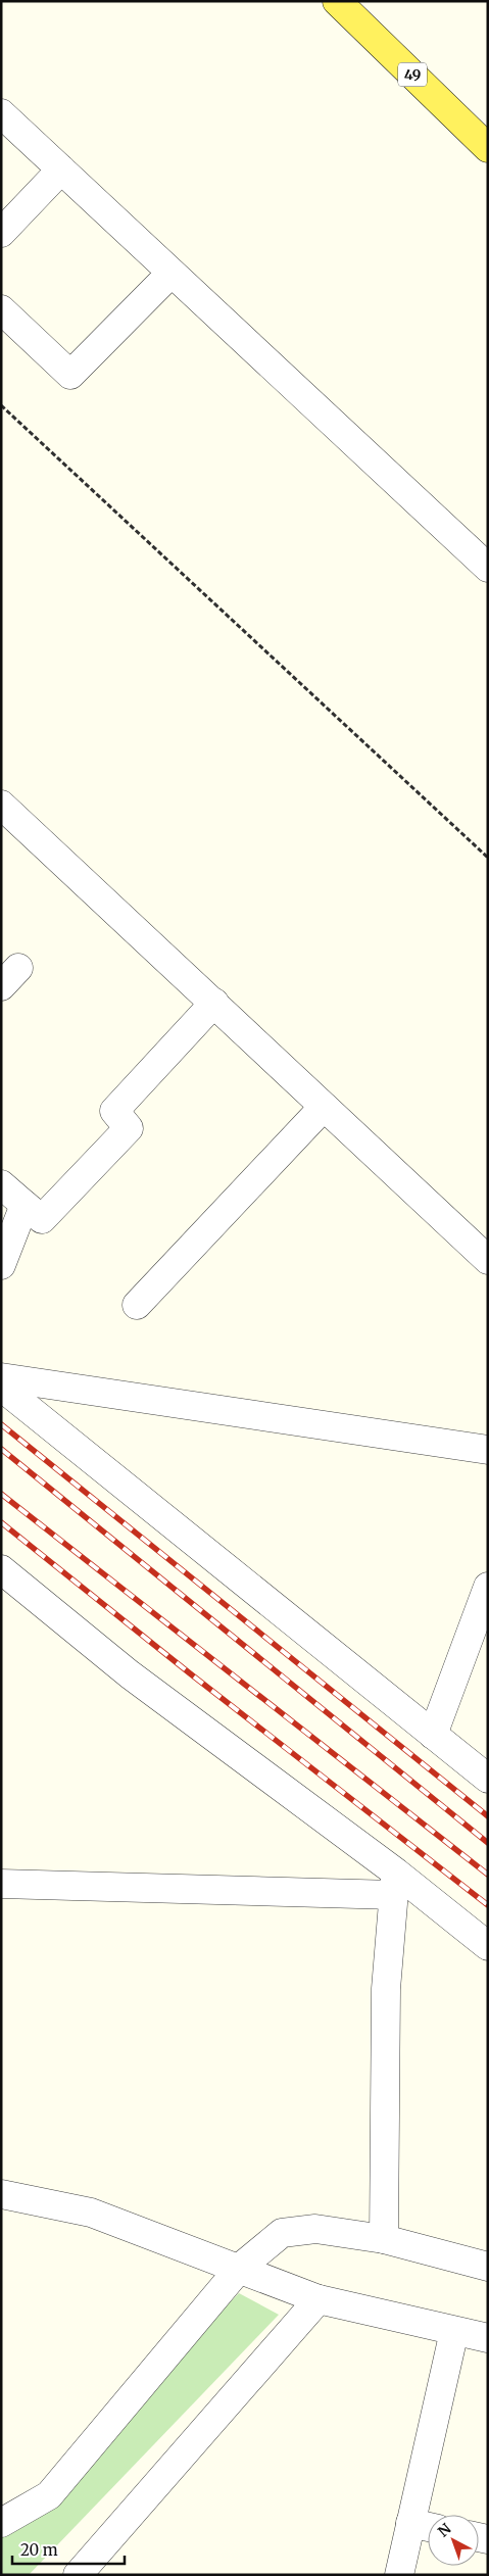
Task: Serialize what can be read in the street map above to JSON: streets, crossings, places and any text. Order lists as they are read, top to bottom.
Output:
{
  "streets": {
    "main road": ["49"]
  },
  "scale_bar": "20 m",
  "north": "top left"
}
